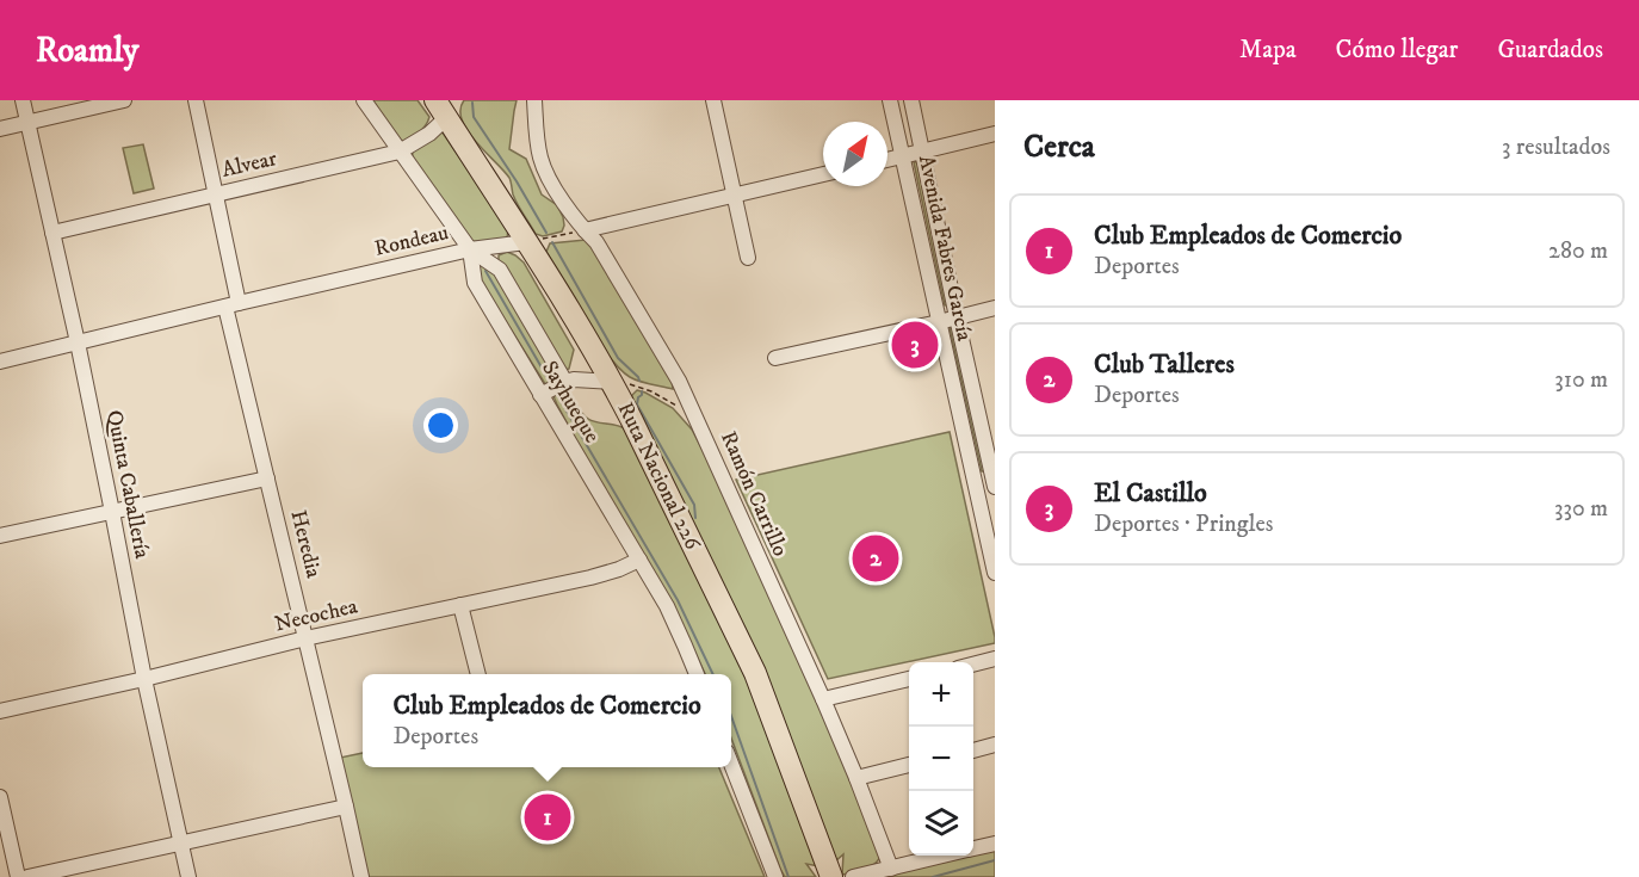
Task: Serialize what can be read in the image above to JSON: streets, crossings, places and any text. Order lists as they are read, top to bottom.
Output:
{
  "streets": {
    "highway": ["Ruta Nacional 226"],
    "street": [
      "Alvear",
      "Rondeau",
      "Avenida Fabres García",
      "Sayhueque",
      "Quinta Caballería",
      "Ramón Carrillo",
      "Heredia",
      "Necochea"
    ]
  },
  "crossings": [
    ["Alvear", "Sayhueque"],
    ["Alvear", "Ruta Nacional 226"],
    ["Alvear", "Quinta Caballería"],
    ["Alvear", "Heredia"],
    ["Rondeau", "Sayhueque"],
    ["Rondeau", "Ruta Nacional 226"],
    ["Rondeau", "Quinta Caballería"],
    ["Rondeau", "Heredia"],
    ["Sayhueque", "Necochea"],
    ["Quinta Caballería", "Necochea"],
    ["Heredia", "Necochea"]
  ],
  "north": "top right",
  "page": {
    "header": "Roamly",
    "nav": ["Mapa", "Cómo llegar", "Guardados"],
    "heading": ["Cerca", "3 resultados"],
    "list": [
      {
        "mark": "1",
        "name": "Club Empleados de Comercio",
        "note": "Deportes",
        "value": "280 m"
      },
      {
        "mark": "2",
        "name": "Club Talleres",
        "note": "Deportes",
        "value": "310 m"
      },
      {
        "mark": "3",
        "name": "El Castillo",
        "note": "Deportes · Pringles",
        "value": "330 m"
      }
    ],
    "pins": ["3", "2", "1"],
    "map_buttons": ["+", "−"],
    "popup": ["Club Empleados de Comercio", "Deportes"]
  }
}
